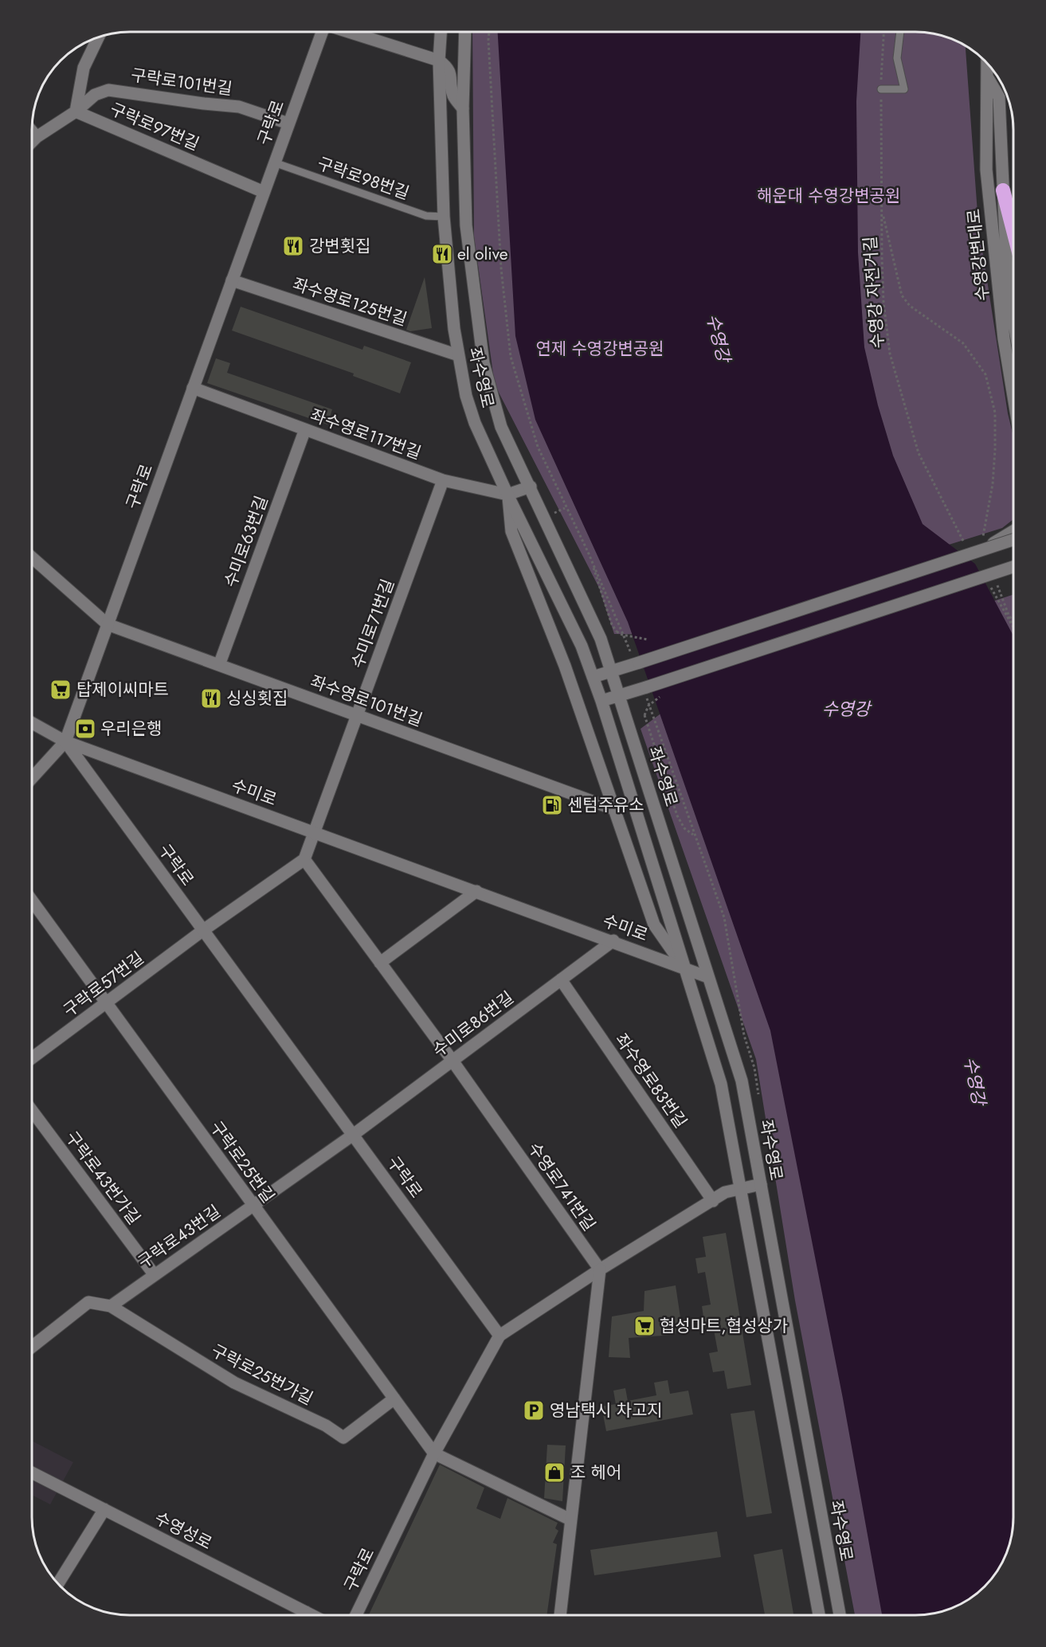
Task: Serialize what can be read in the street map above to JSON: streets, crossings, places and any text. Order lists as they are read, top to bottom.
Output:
{
  "streets": {
    "street": [
      "구락로101번길",
      "구락로",
      "구락로97번길",
      "수영강변대로",
      "좌수영로125번길",
      "좌수영로",
      "좌수영로117번길",
      "수미로63번길",
      "수미로71번길",
      "좌수영로101번길",
      "수미로",
      "구락로57번길",
      "수미로86번길",
      "좌수영로83번길",
      "구락로25번길",
      "구락로43번가길",
      "수영로741번길",
      "구락로43번길",
      "구락로25번가길",
      "수영성로"
    ],
    "lane": ["구락로98번길"],
    "path": ["수영강 자전거길"]
  },
  "crossings": [
    ["구락로101번길", "구락로"],
    ["구락로101번길", "구락로97번길"],
    ["구락로", "구락로97번길"],
    ["구락로", "구락로98번길"],
    ["구락로", "좌수영로125번길"],
    ["구락로", "좌수영로117번길"],
    ["구락로", "좌수영로101번길"],
    ["구락로", "수미로"],
    ["구락로", "구락로57번길"],
    ["구락로", "수미로86번길"],
    ["구락로", "구락로25번길"],
    ["구락로", "구락로43번길"],
    ["구락로98번길", "좌수영로"],
    ["좌수영로125번길", "좌수영로"],
    ["좌수영로", "좌수영로117번길"],
    ["좌수영로", "수미로"],
    ["좌수영로117번길", "수미로63번길"],
    ["좌수영로117번길", "수미로71번길"],
    ["수미로63번길", "좌수영로101번길"],
    ["수미로71번길", "좌수영로101번길"],
    ["수미로71번길", "수미로"],
    ["수미로", "수미로86번길"],
    ["구락로57번길", "구락로25번길"],
    ["수미로86번길", "좌수영로83번길"],
    ["수미로86번길", "수영로741번길"],
    ["수미로86번길", "구락로43번길"],
    ["구락로25번길", "구락로43번길"],
    ["구락로25번길", "구락로25번가길"],
    ["구락로43번가길", "구락로43번길"],
    ["구락로43번길", "구락로25번가길"]
  ],
  "water": ["수영강"],
  "parks": ["해운대 수영강변공원", "연제 수영강변공원"],
  "places": {
    "restaurant": ["강변횟집", "el olive", "싱싱횟집"],
    "supermarket": ["탑제이씨마트", "협성마트,협성상가"],
    "bank": ["우리은행"],
    "fuel station": ["센텀주유소"],
    "parking": ["영남택시 차고지"],
    "shop": ["조 헤어"]
  }
}
